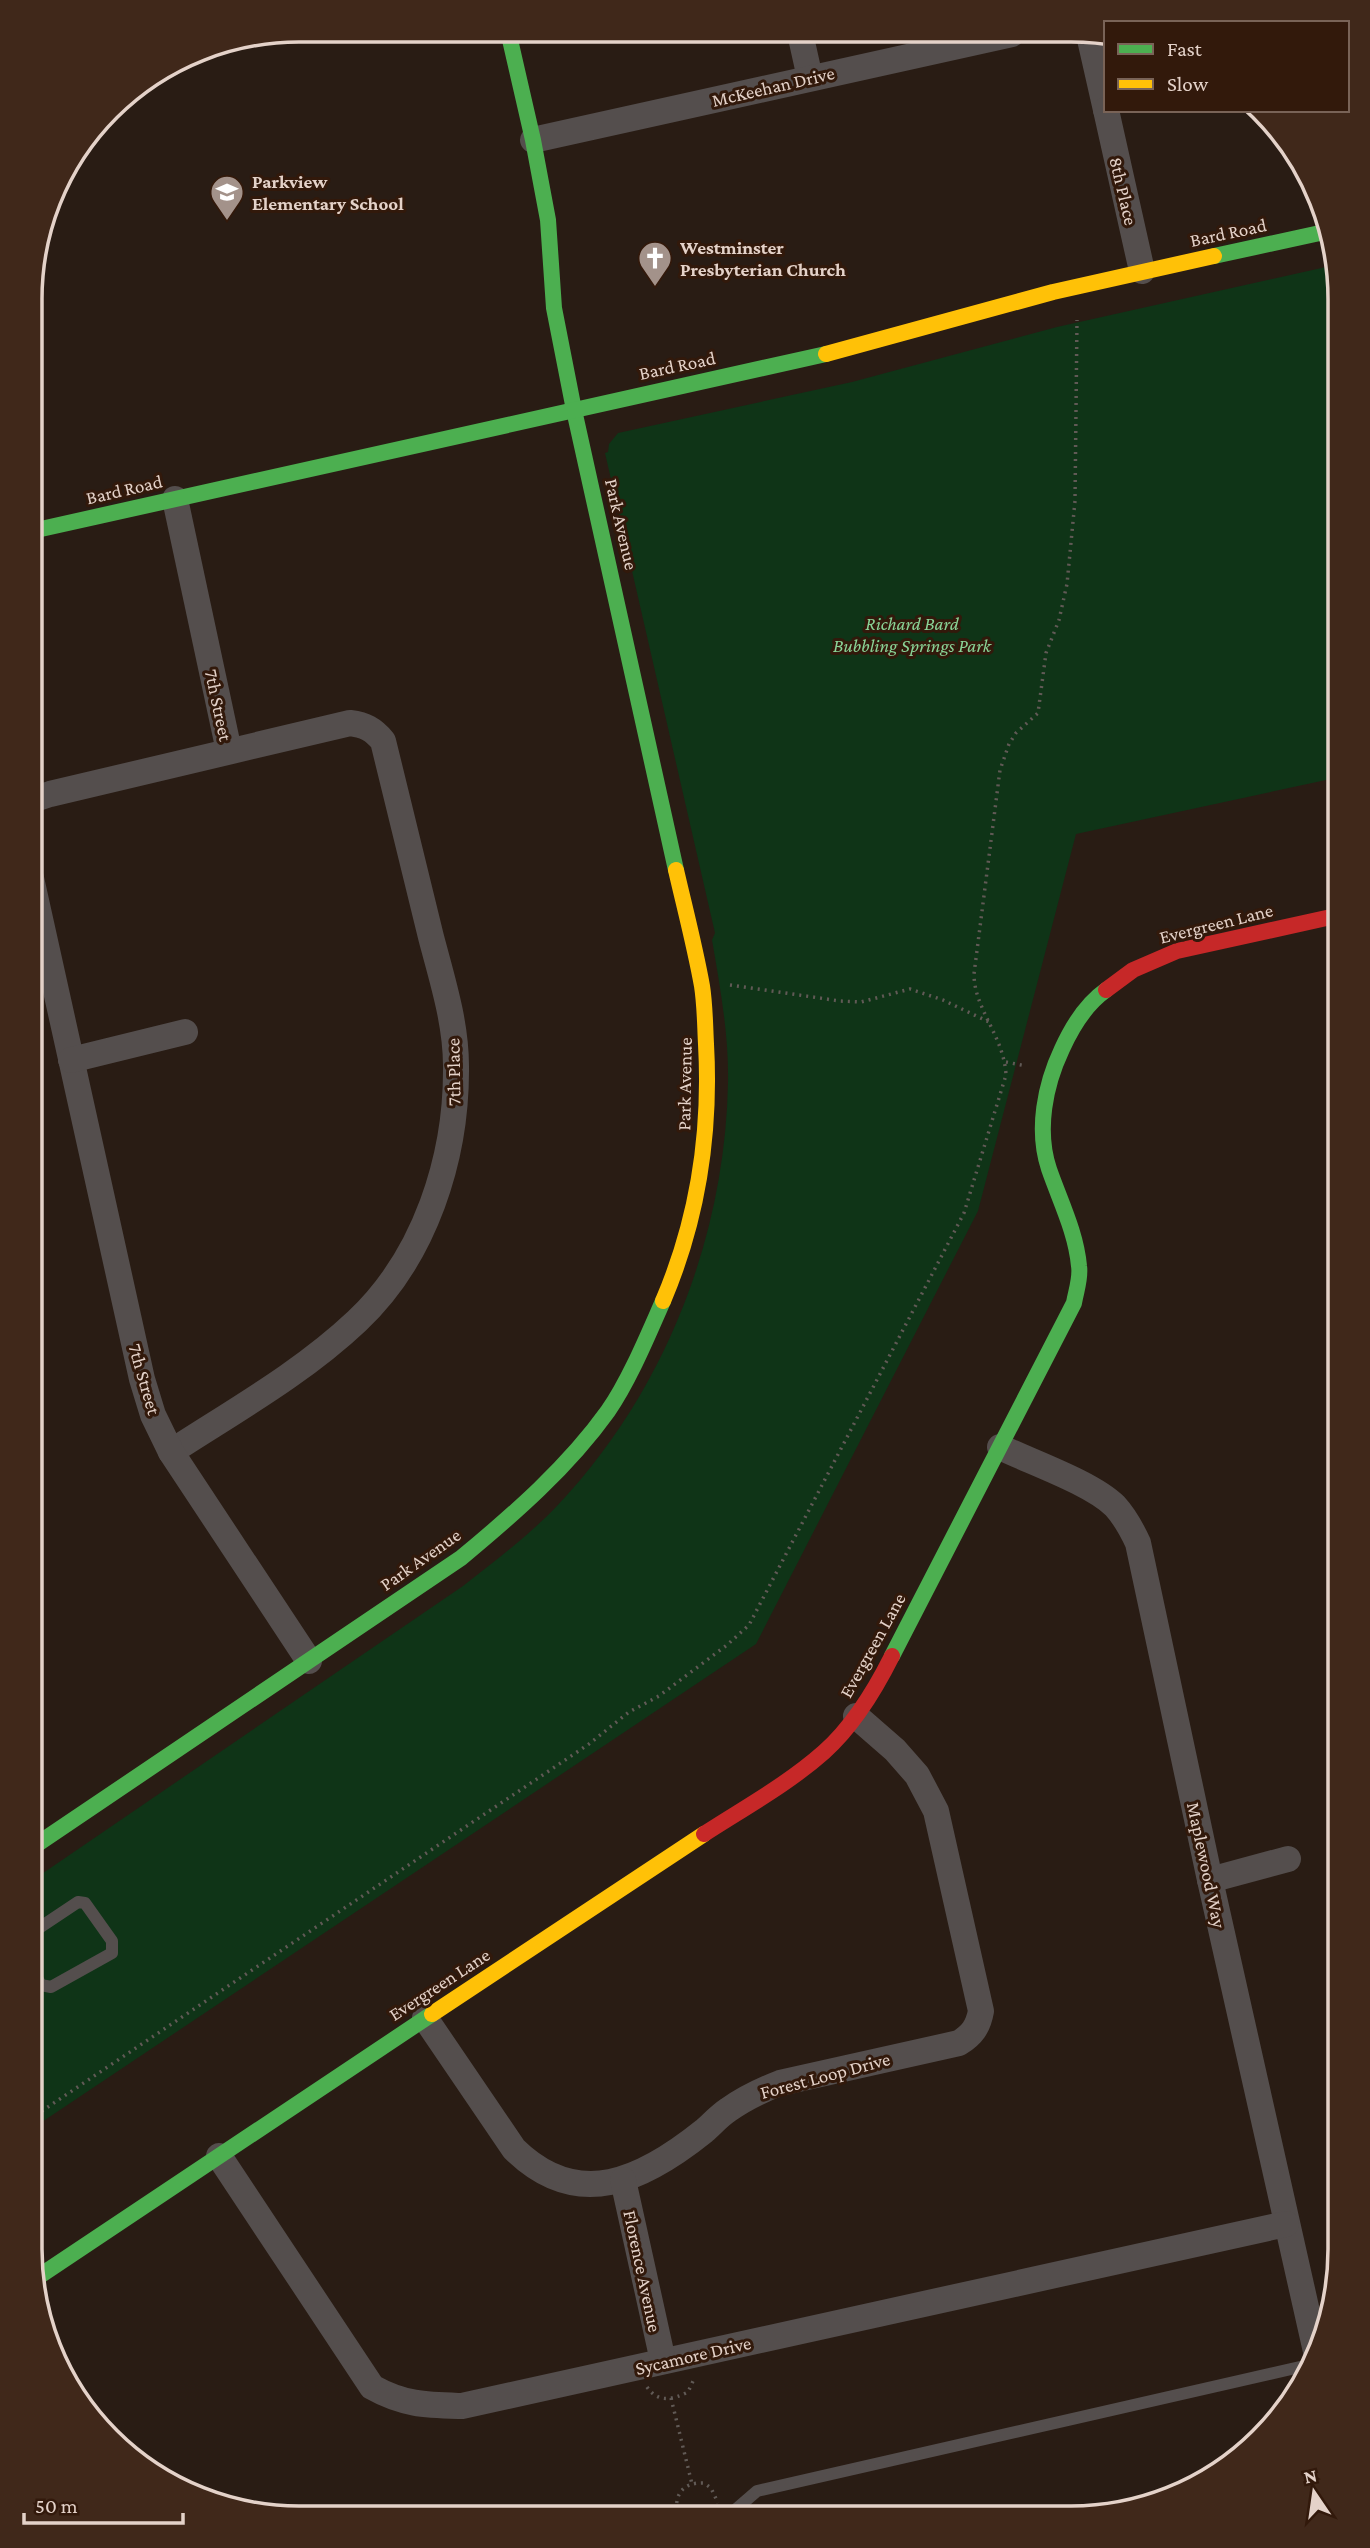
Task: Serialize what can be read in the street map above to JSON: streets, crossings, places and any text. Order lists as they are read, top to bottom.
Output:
{
  "streets": {
    "street": [
      "McKeehan Drive",
      "8th Place",
      "Bard Road",
      "Park Avenue",
      "7th Street",
      "Evergreen Lane",
      "7th Place",
      "Maplewood Way",
      "Forest Loop Drive",
      "Florence Avenue",
      "Sycamore Drive"
    ]
  },
  "crossings": [
    ["McKeehan Drive", "Park Avenue"],
    ["8th Place", "Bard Road"],
    ["Bard Road", "Park Avenue"],
    ["Bard Road", "7th Street"],
    ["Park Avenue", "7th Street"],
    ["7th Street", "7th Place"],
    ["Evergreen Lane", "Maplewood Way"],
    ["Evergreen Lane", "Forest Loop Drive"],
    ["Evergreen Lane", "Sycamore Drive"],
    ["Maplewood Way", "Sycamore Drive"],
    ["Forest Loop Drive", "Florence Avenue"],
    ["Florence Avenue", "Sycamore Drive"]
  ],
  "parks": ["Richard Bard Bubbling Springs Park"],
  "places": {
    "school or university": ["Parkview Elementary School"],
    "church": ["Westminster Presbyterian Church"]
  },
  "legend": ["Fast", "Slow"],
  "scale_bar": "50 m",
  "north": "top"
}
